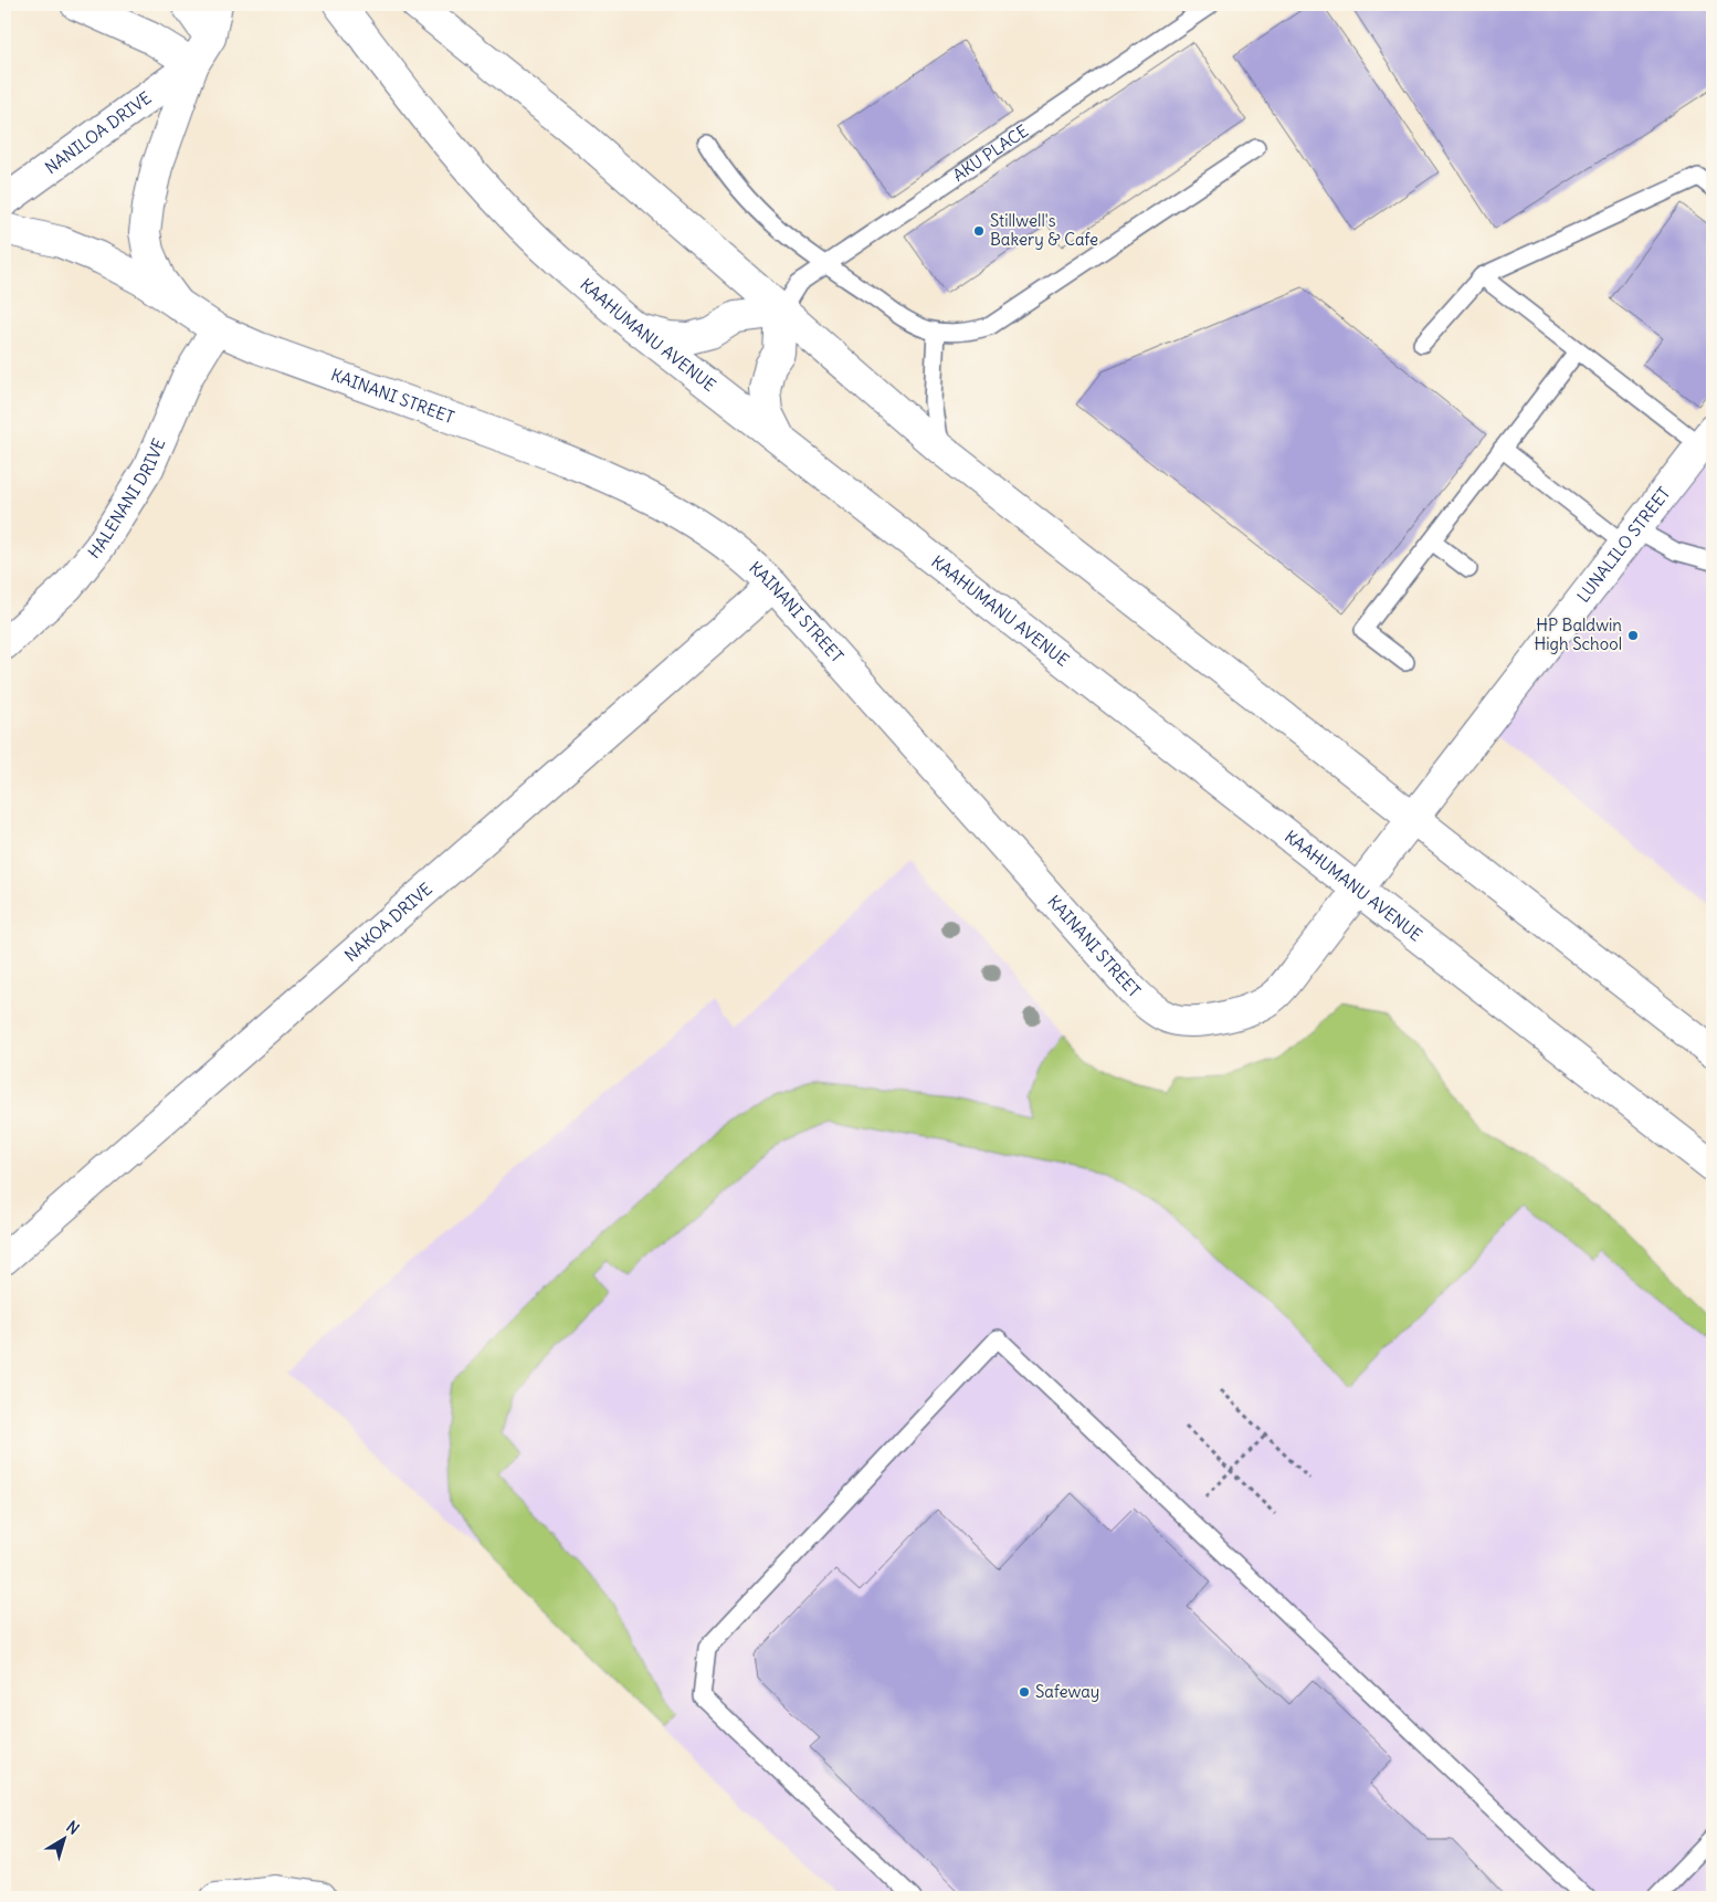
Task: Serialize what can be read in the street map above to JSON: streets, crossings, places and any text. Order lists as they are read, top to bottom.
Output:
{
  "streets": {
    "main road": [
      "NANILOA DRIVE",
      "KAAHUMANU AVENUE",
      "KAINANI STREET",
      "HALENANI DRIVE",
      "LUNALILO STREET",
      "NAKOA DRIVE"
    ],
    "lane": ["AKU PLACE"]
  },
  "crossings": [
    ["KAAHUMANU AVENUE", "KAINANI STREET"],
    ["KAINANI STREET", "HALENANI DRIVE"],
    ["KAINANI STREET", "LUNALILO STREET"],
    ["KAINANI STREET", "NAKOA DRIVE"]
  ],
  "places": ["Stillwell's Bakery & Cafe", "HP Baldwin High School", "Safeway"],
  "north": "top right"
}
